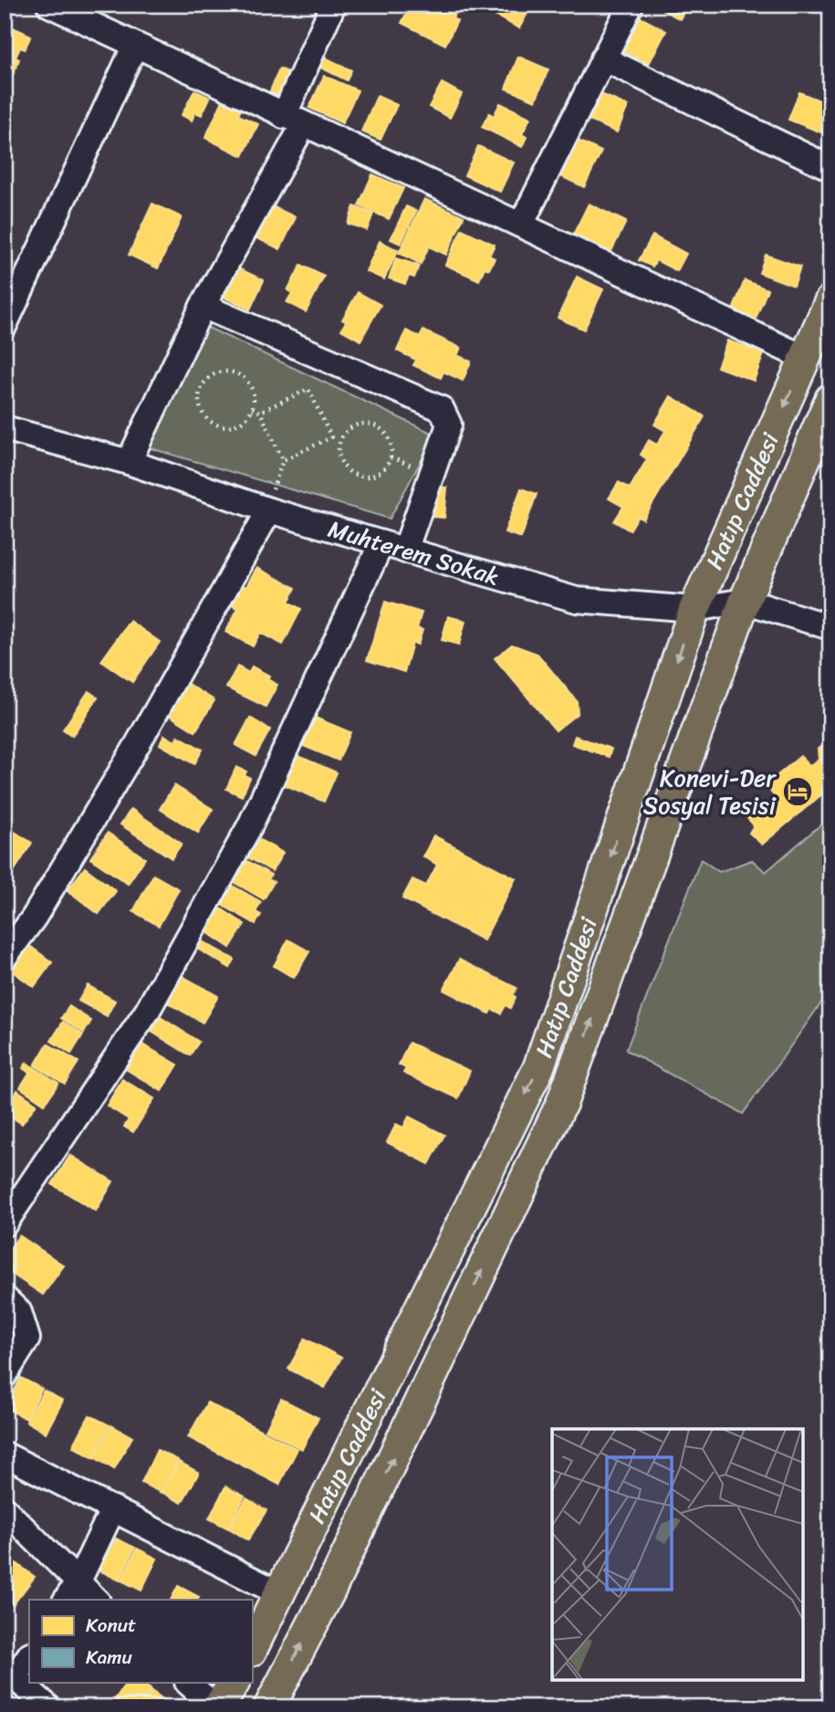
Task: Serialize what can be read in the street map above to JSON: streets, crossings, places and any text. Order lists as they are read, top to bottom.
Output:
{
  "streets": {
    "main road": ["Hatıp Caddesi"],
    "street": ["Muhterem Sokak"]
  },
  "crossings": [
    ["Hatıp Caddesi", "Muhterem Sokak"]
  ],
  "places": {
    "hotel": ["Konevi-Der Sosyal Tesisi"]
  },
  "legend": ["Konut", "Kamu"]
}
